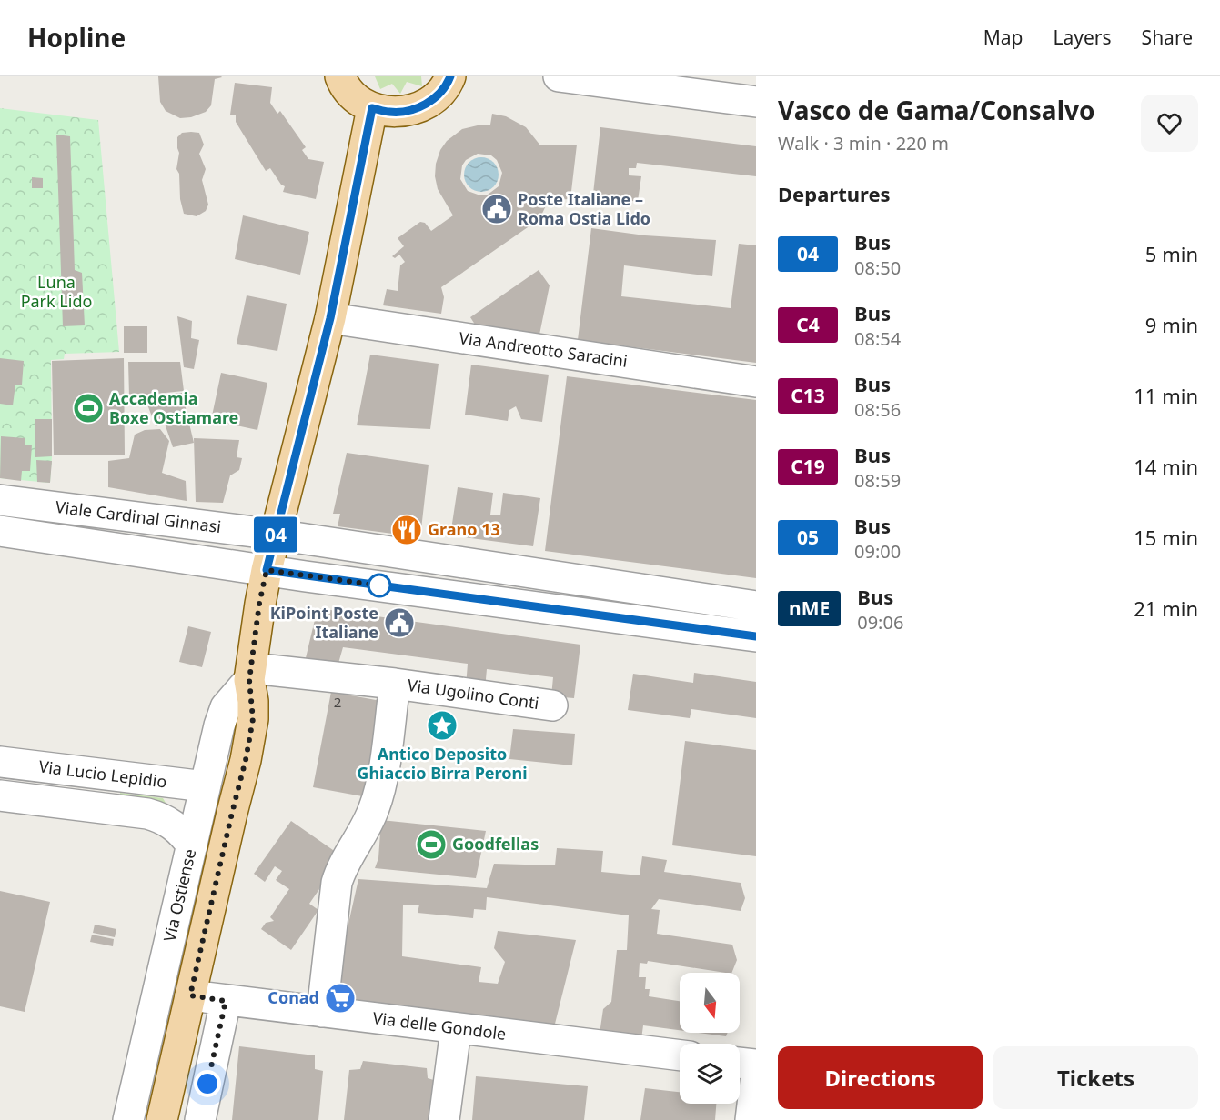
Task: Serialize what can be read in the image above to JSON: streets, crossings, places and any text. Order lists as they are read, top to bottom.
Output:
{
  "streets": {
    "street": [
      "Via Andreotto Saracini",
      "Viale Cardinal Ginnasi",
      "Via Ugolino Conti",
      "Via Lucio Lepidio",
      "Via Ostiense",
      "Via delle Gondole"
    ]
  },
  "crossings": [
    ["Via Ugolino Conti", "Via Ostiense"],
    ["Via Ugolino Conti", "Via delle Gondole"],
    ["Via Lucio Lepidio", "Via Ostiense"]
  ],
  "parks": ["Luna Park Lido"],
  "places": {
    "public building": ["Poste Italiane – Roma Ostia Lido", "KiPoint Poste Italiane"],
    "sports": ["Accademia Boxe Ostiamare", "Goodfellas"],
    "restaurant": ["Grano 13"],
    "place": ["Antico Deposito Ghiaccio Birra Peroni"],
    "supermarket": ["Conad"]
  },
  "lines": ["bus line 04"],
  "house_numbers": ["2"],
  "north": "bottom",
  "page": {
    "header": "Hopline",
    "nav": ["Map", "Layers", "Share"],
    "on_map": "04",
    "heading": [
      ["Vasco de Gama/Consalvo", "Walk · 3 min · 220 m"],
      "Departures"
    ],
    "list": [
      {
        "mark": "04",
        "name": "Bus",
        "note": "08:50",
        "value": "5 min"
      },
      {
        "mark": "C4",
        "name": "Bus",
        "note": "08:54",
        "value": "9 min"
      },
      {
        "mark": "C13",
        "name": "Bus",
        "note": "08:56",
        "value": "11 min"
      },
      {
        "mark": "C19",
        "name": "Bus",
        "note": "08:59",
        "value": "14 min"
      },
      {
        "mark": "05",
        "name": "Bus",
        "note": "09:00",
        "value": "15 min"
      },
      {
        "mark": "nME",
        "name": "Bus",
        "note": "09:06",
        "value": "21 min"
      }
    ],
    "buttons": ["Directions", "Tickets"]
  }
}
